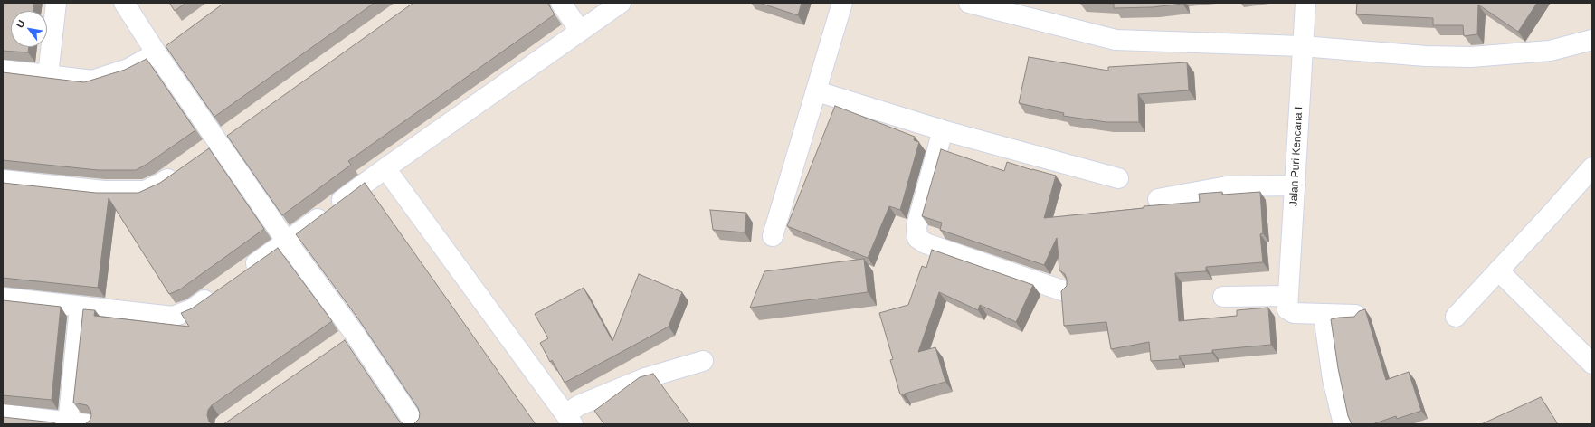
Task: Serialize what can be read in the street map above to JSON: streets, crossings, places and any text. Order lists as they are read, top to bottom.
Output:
{
  "streets": {
    "street": ["Jalan Puri Kencana I"]
  },
  "north": "top left"
}
